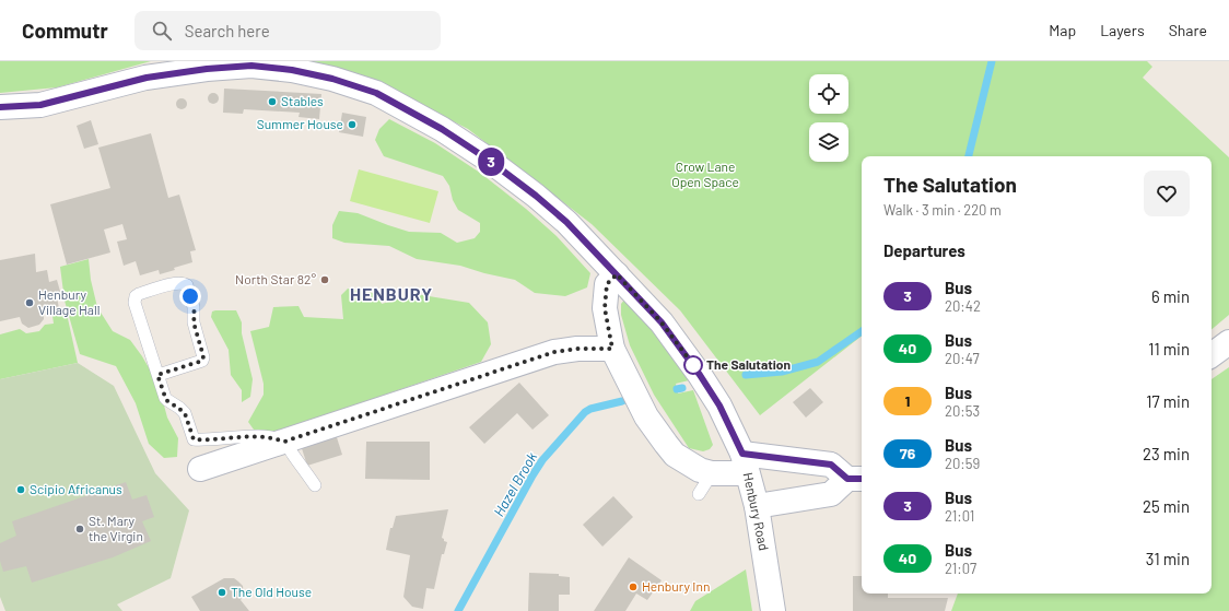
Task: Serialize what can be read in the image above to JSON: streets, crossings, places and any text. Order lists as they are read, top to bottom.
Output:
{
  "streets": {
    "main road": ["Henbury Road"]
  },
  "districts": ["HENBURY"],
  "water": ["Hazel Brook"],
  "parks": ["Crow Lane Open Space"],
  "places": [
    "Stables",
    "Summer House",
    "North Star 82°",
    "Henbury Village Hall",
    "The Salutation",
    "Scipio Africanus",
    "St. Mary the Virgin",
    "Henbury Inn",
    "The Old House"
  ],
  "lines": ["bus line 3"],
  "page": {
    "header": "Commutr",
    "search": "Search here",
    "nav": ["Map", "Layers", "Share"],
    "on_map": "3",
    "heading": [
      ["The Salutation", "Walk · 3 min · 220 m"],
      "Departures"
    ],
    "list": [
      {
        "mark": "3",
        "name": "Bus",
        "note": "20:42",
        "value": "6 min"
      },
      {
        "mark": "40",
        "name": "Bus",
        "note": "20:47",
        "value": "11 min"
      },
      {
        "mark": "1",
        "name": "Bus",
        "note": "20:53",
        "value": "17 min"
      },
      {
        "mark": "76",
        "name": "Bus",
        "note": "20:59",
        "value": "23 min"
      },
      {
        "mark": "3",
        "name": "Bus",
        "note": "21:01",
        "value": "25 min"
      },
      {
        "mark": "40",
        "name": "Bus",
        "note": "21:07",
        "value": "31 min"
      }
    ]
  }
}
